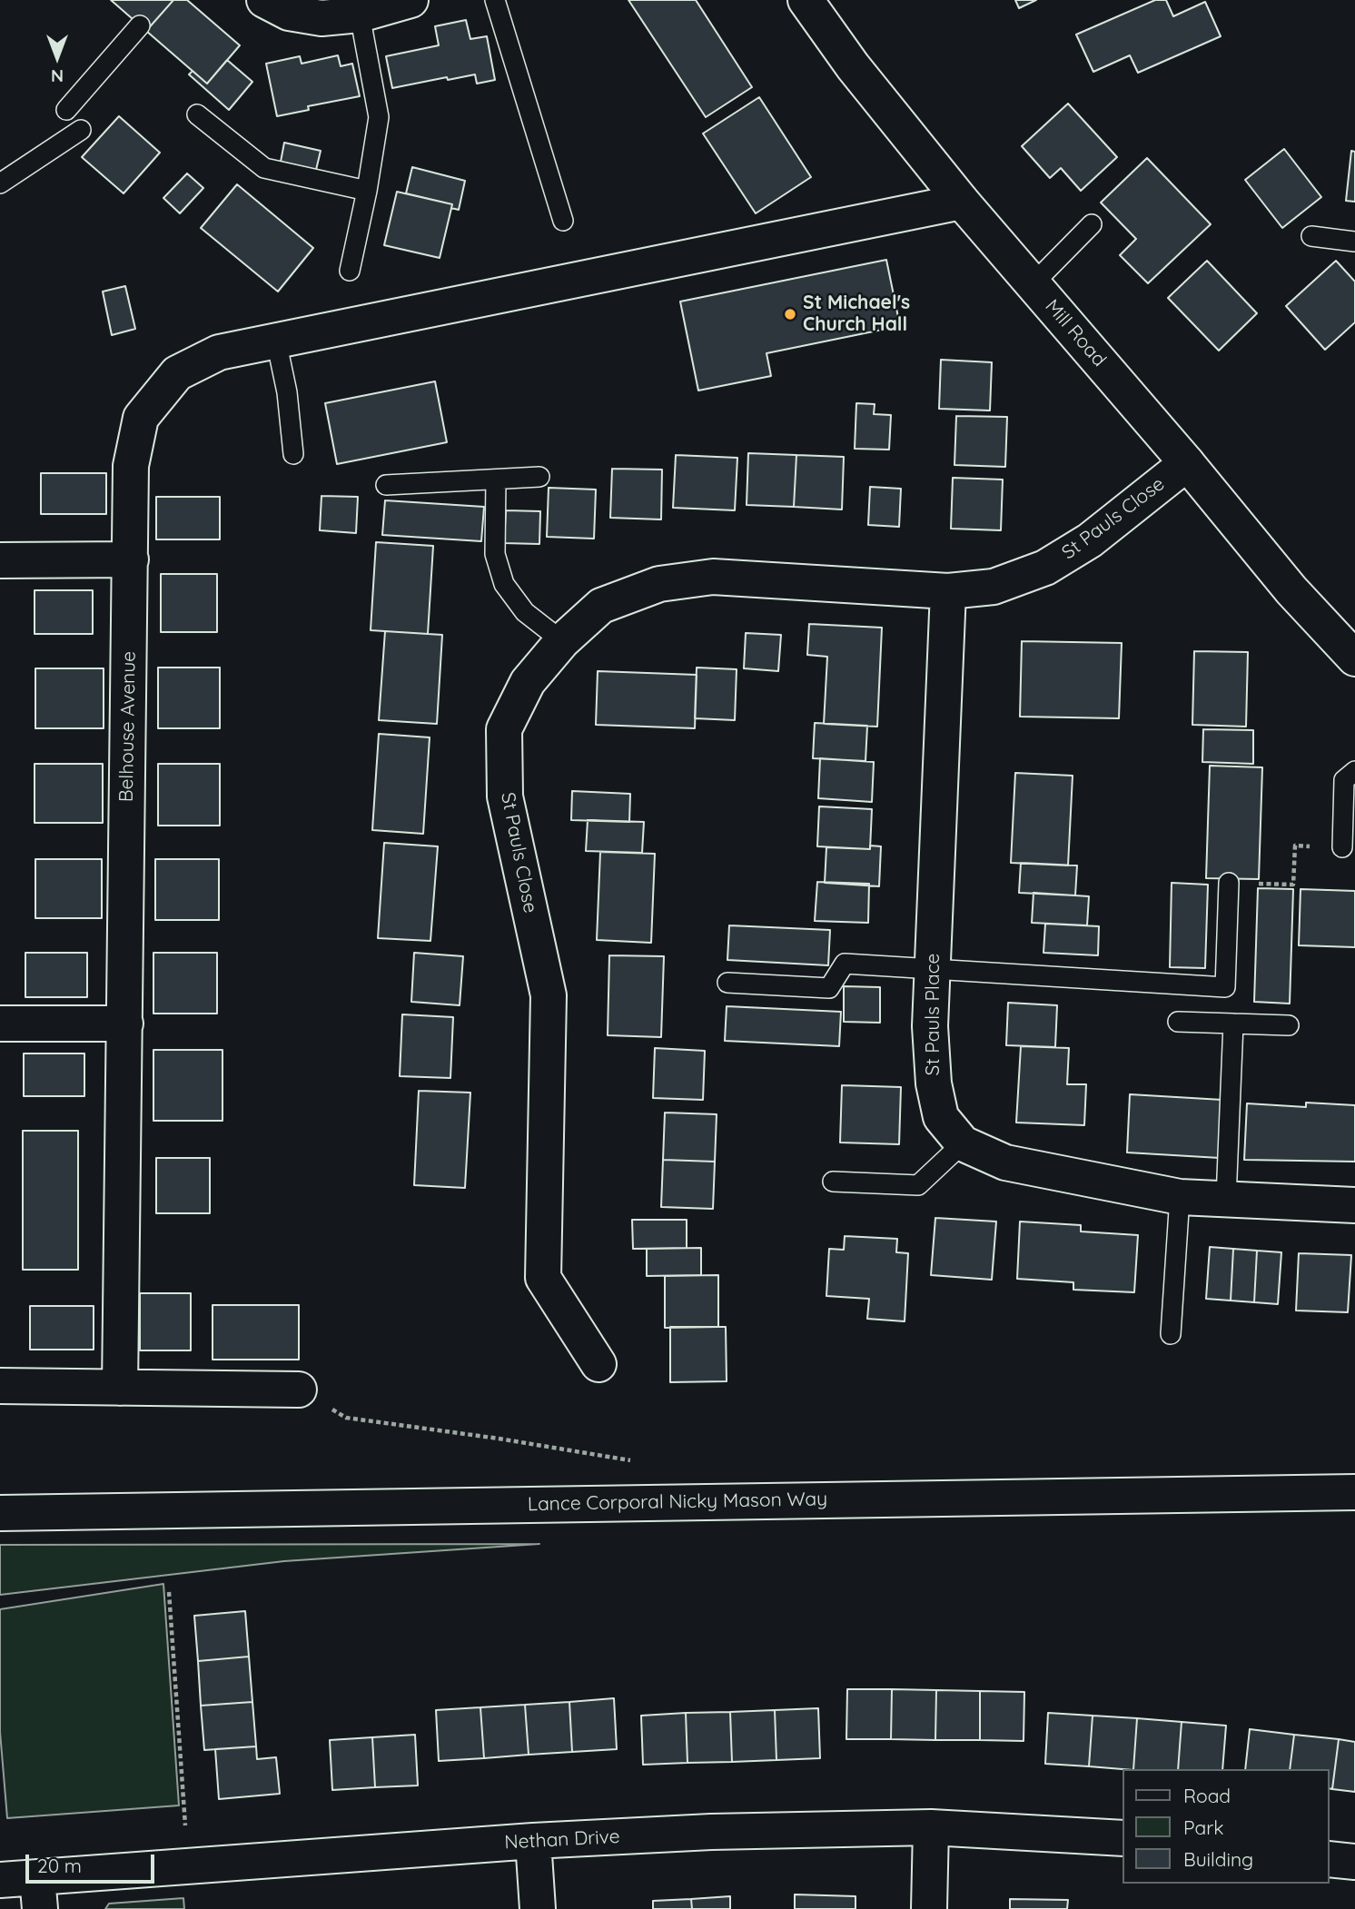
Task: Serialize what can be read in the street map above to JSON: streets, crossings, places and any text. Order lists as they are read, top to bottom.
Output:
{
  "streets": {
    "street": [
      "Mill Road",
      "St Pauls Close",
      "Belhouse Avenue",
      "St Pauls Place",
      "Lance Corporal Nicky Mason Way",
      "Nethan Drive"
    ]
  },
  "crossings": [
    ["Mill Road", "St Pauls Close"],
    ["Mill Road", "Belhouse Avenue"],
    ["St Pauls Close", "St Pauls Place"]
  ],
  "places": ["St Michael's Church Hall"],
  "legend": ["Road", "Park", "Building"],
  "scale_bar": "20 m",
  "north": "bottom"
}
